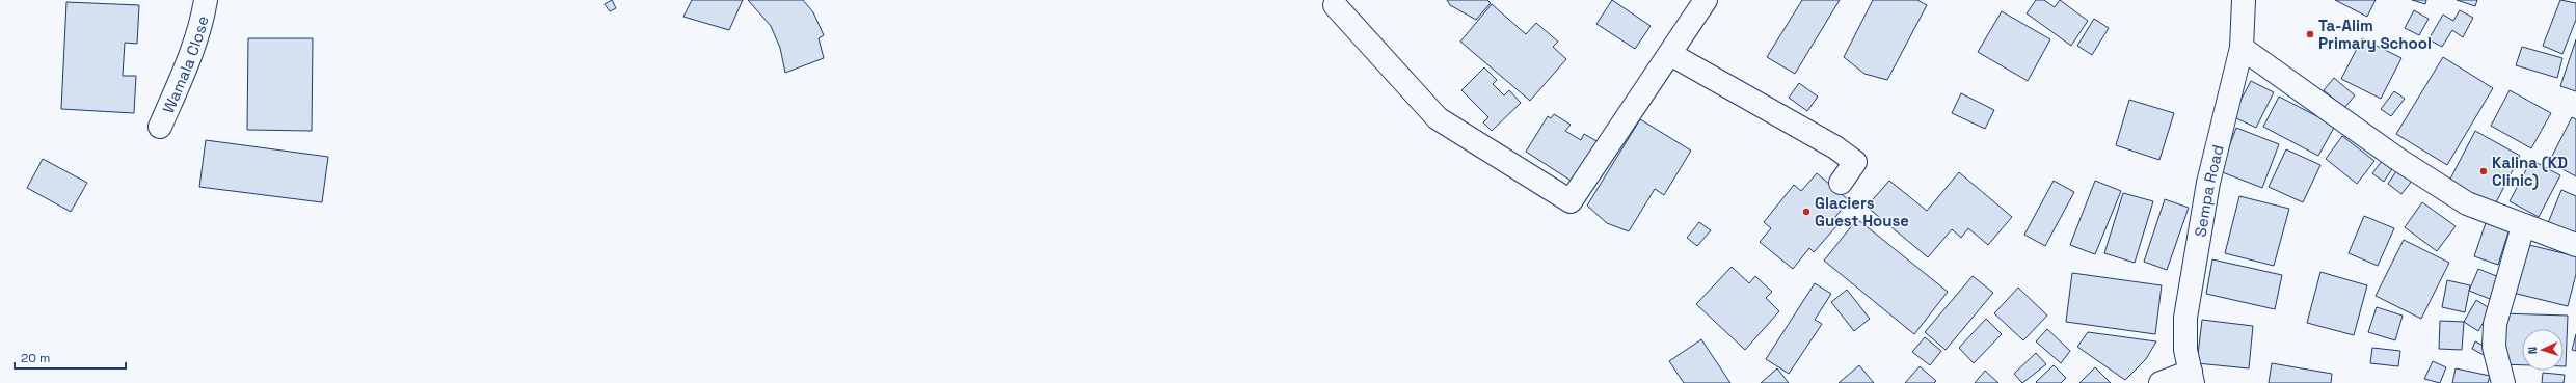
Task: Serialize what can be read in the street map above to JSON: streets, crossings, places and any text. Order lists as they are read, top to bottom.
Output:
{
  "streets": {
    "street": ["Wamala Close", "Sempa Road"]
  },
  "places": ["Ta-Alim Primary School", "Kalina (KD Clinic)", "Glaciers Guest House"],
  "scale_bar": "20 m",
  "north": "left"
}
